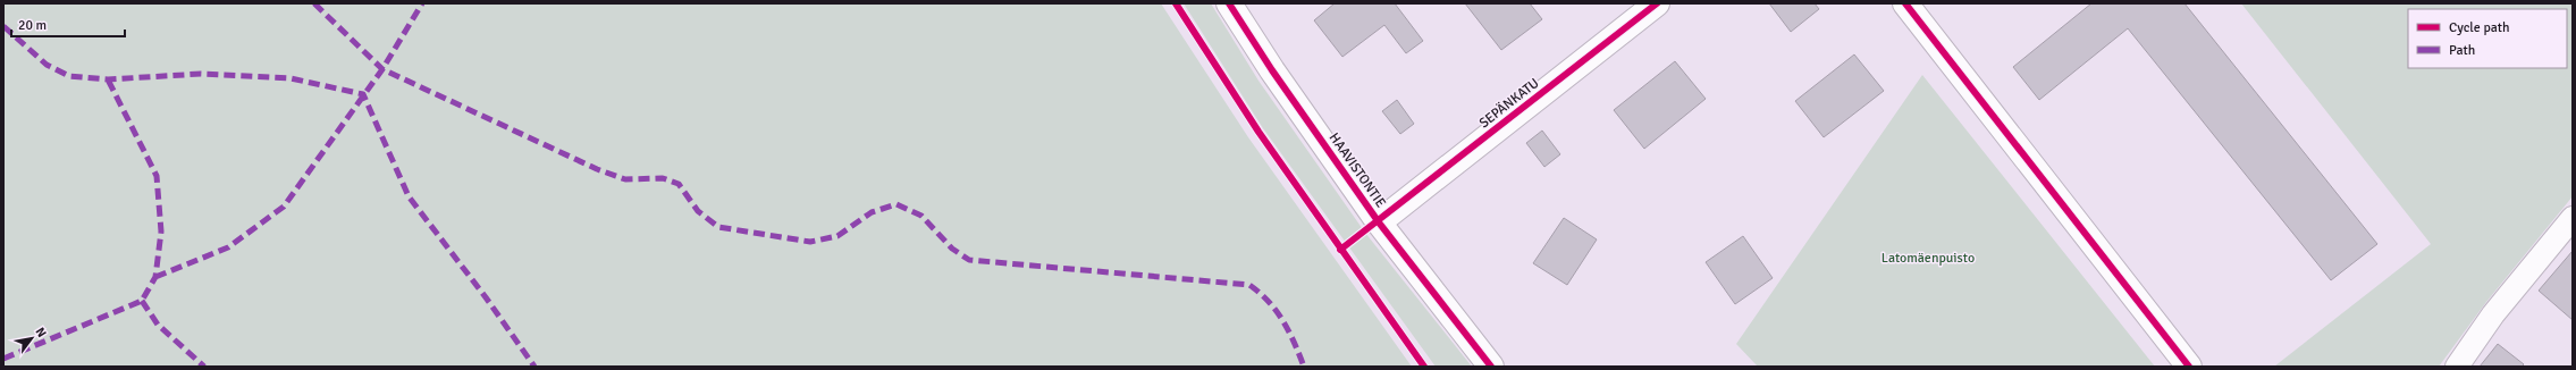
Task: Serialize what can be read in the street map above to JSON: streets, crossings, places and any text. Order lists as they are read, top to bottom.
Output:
{
  "streets": {
    "street": ["SEPÄNKATU", "HAAVISTONTIE"]
  },
  "crossings": [
    ["SEPÄNKATU", "HAAVISTONTIE"]
  ],
  "parks": ["Latomäenpuisto"],
  "legend": ["Cycle path", "Path"],
  "scale_bar": "20 m",
  "north": "top right"
}
